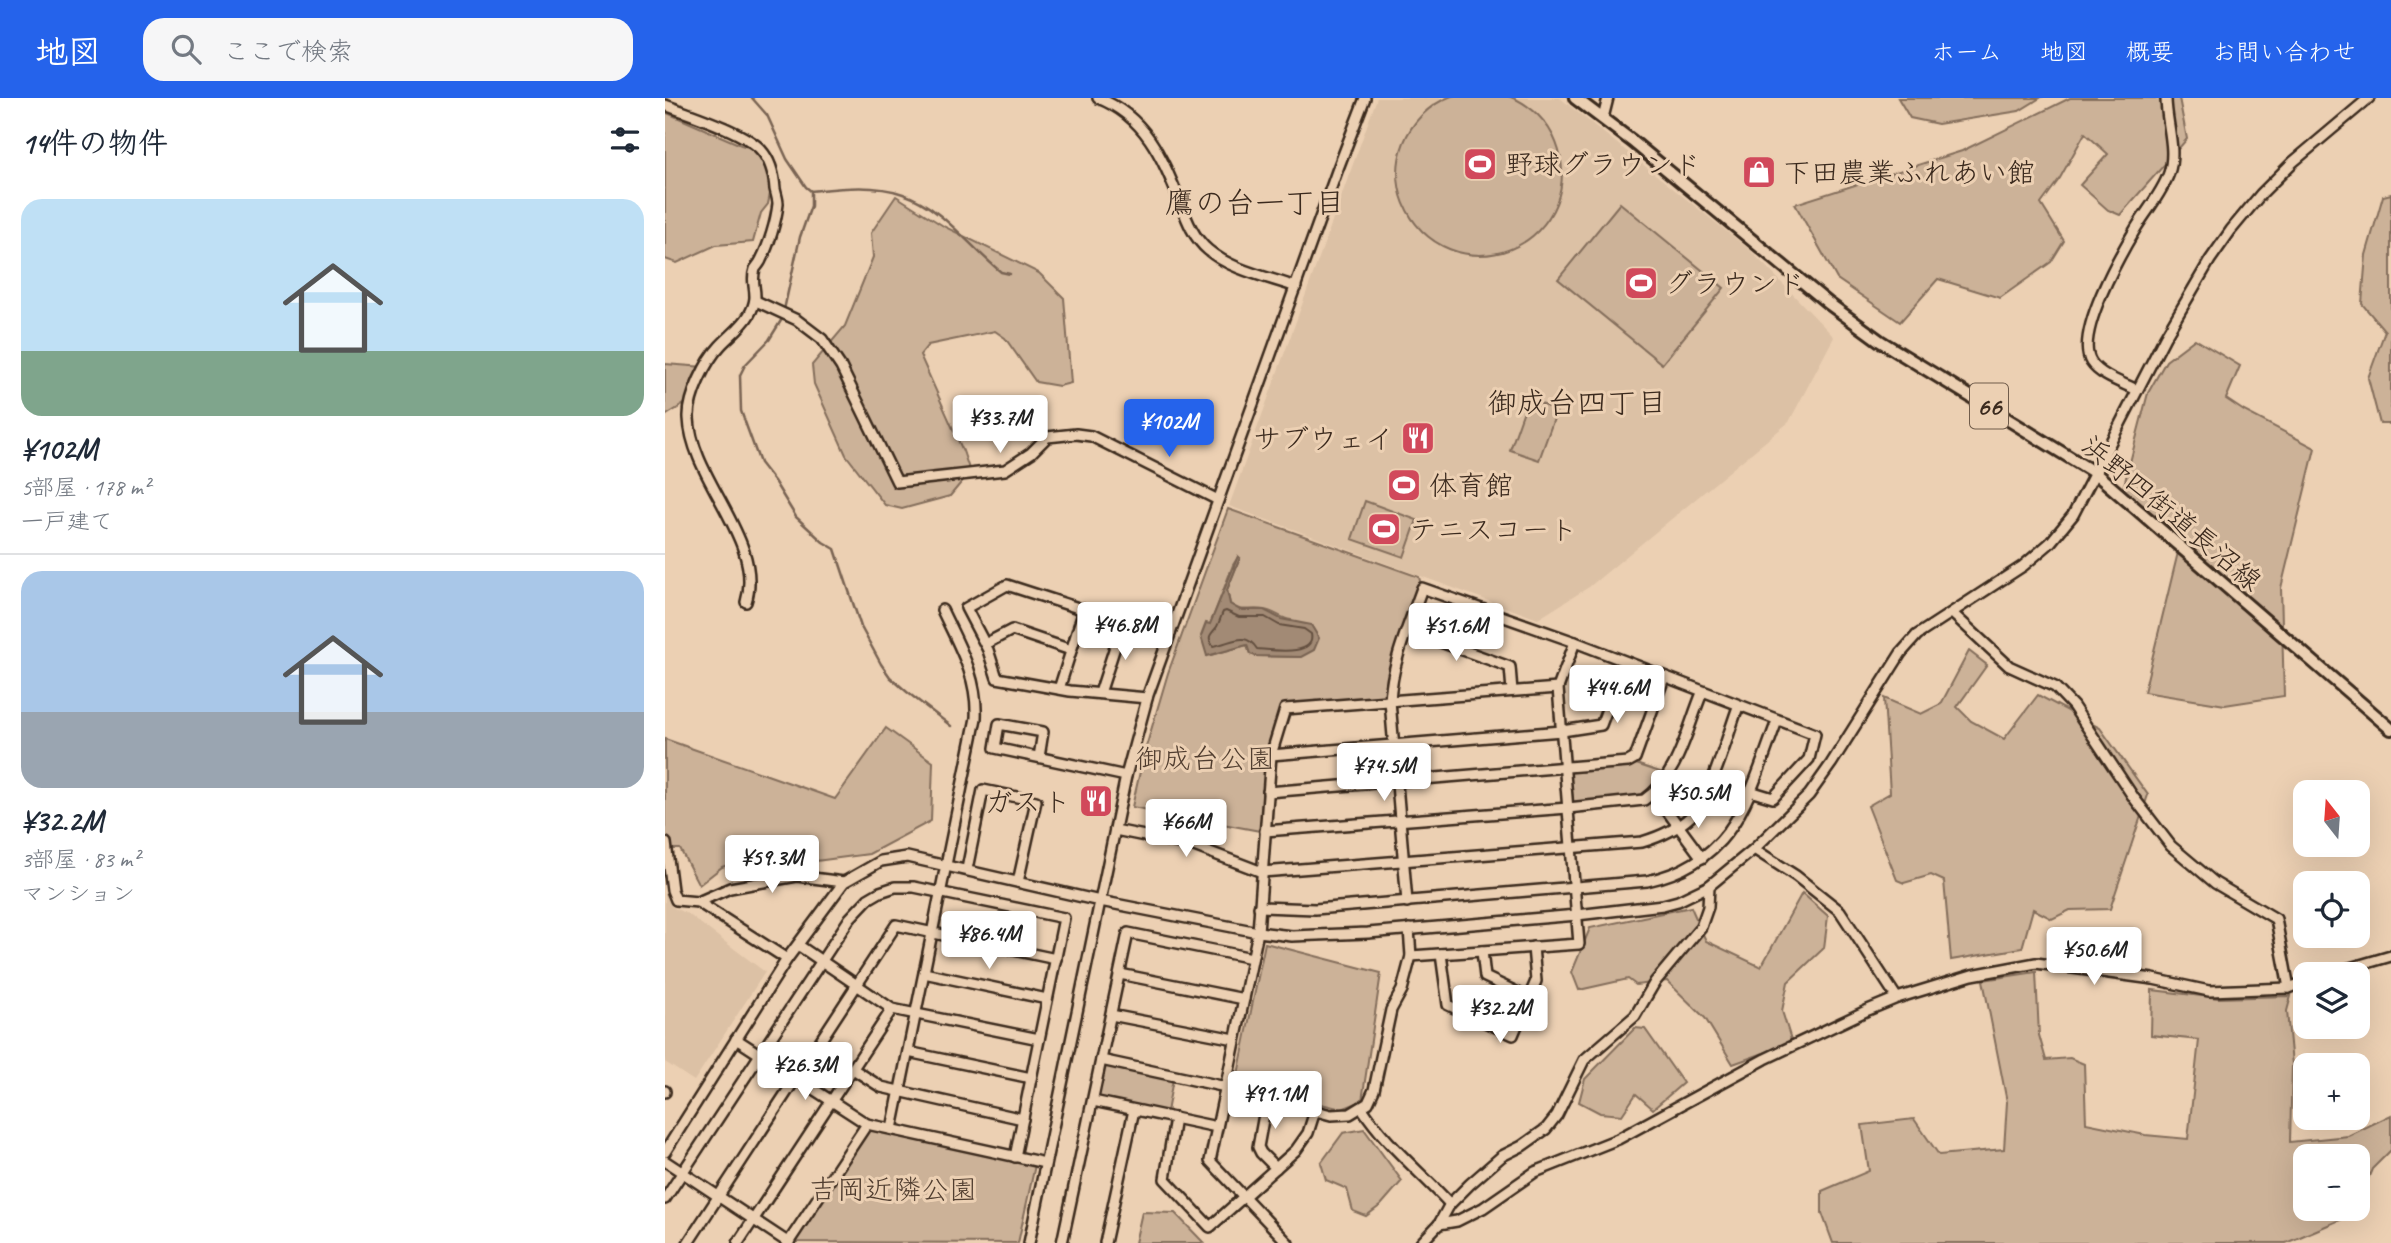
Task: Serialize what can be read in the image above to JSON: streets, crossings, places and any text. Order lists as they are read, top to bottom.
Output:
{
  "streets": {
    "main road": ["66", "浜野四街道長沼線"]
  },
  "districts": ["鷹の台一丁目", "御成台四丁目"],
  "parks": ["御成台公園", "吉岡近隣公園"],
  "places": {
    "sports": [
      "野球グラウンド",
      "グラウンド",
      "体育館",
      "テニスコート"
    ],
    "shop": ["下田農業ふれあい館"],
    "restaurant": ["サブウェイ", "ガスト"]
  },
  "north": "top",
  "page": {
    "header": "地図",
    "search": "ここで検索",
    "nav": [
      "ホーム",
      "地図",
      "概要",
      "お問い合わせ"
    ],
    "heading": "14件の物件",
    "list": [
      {
        "name": "¥102M",
        "note": "5部屋 · 178 m² · 一戸建て"
      },
      {
        "name": "¥32.2M",
        "note": "3部屋 · 83 m² · マンション"
      }
    ],
    "price": [
      "¥33.7M",
      "¥102M",
      "¥46.8M",
      "¥51.6M",
      "¥44.6M",
      "¥74.5M",
      "¥50.5M",
      "¥66M",
      "¥59.3M",
      "¥86.4M",
      "¥50.6M",
      "¥32.2M",
      "¥26.3M",
      "¥91.1M"
    ],
    "map_buttons": ["+", "−"]
  }
}
